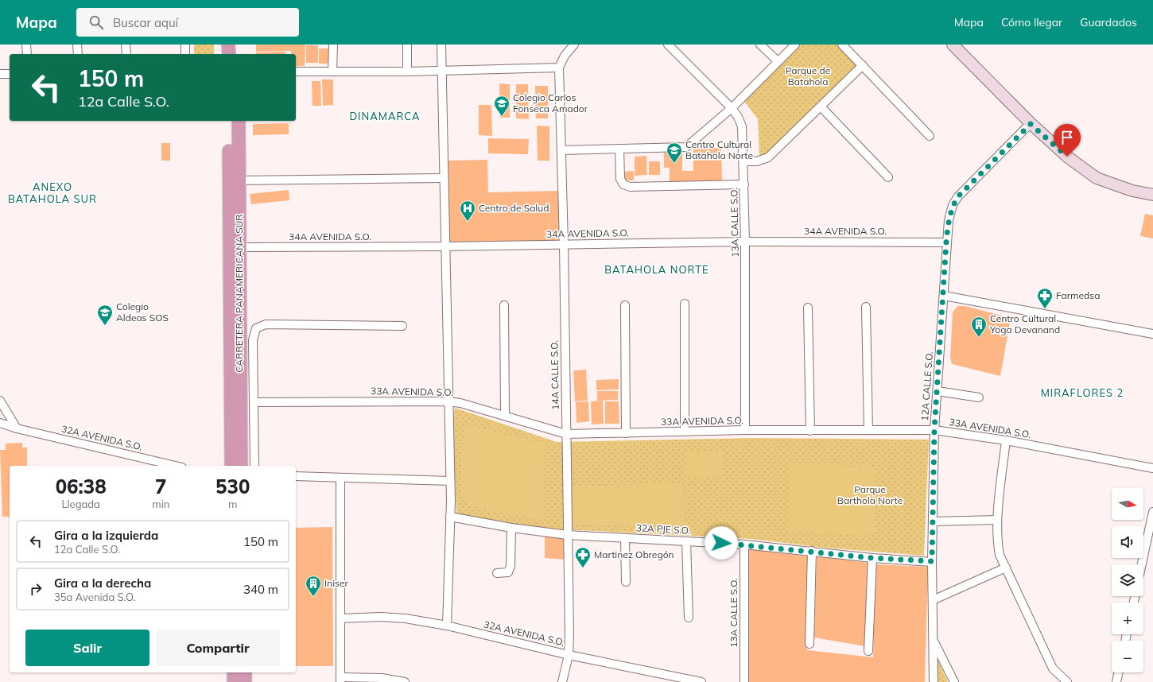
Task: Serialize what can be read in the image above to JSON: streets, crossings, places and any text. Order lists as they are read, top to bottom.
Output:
{
  "streets": {
    "highway": ["CARRETERA PANAMERICANA SUR"],
    "street": [
      "13A CALLE S.O.",
      "34A AVENIDA S.O.",
      "14A CALLE S.O.",
      "12A CALLE S.O.",
      "33A AVENIDA S.O.",
      "32A AVENIDA S.O.",
      "32A PJE S.O."
    ]
  },
  "crossings": [
    ["13A CALLE S.O.", "34A AVENIDA S.O."],
    ["13A CALLE S.O.", "33A AVENIDA S.O."],
    ["13A CALLE S.O.", "32A PJE S.O."],
    ["34A AVENIDA S.O.", "CARRETERA PANAMERICANA SUR"],
    ["34A AVENIDA S.O.", "14A CALLE S.O."],
    ["34A AVENIDA S.O.", "12A CALLE S.O."],
    ["14A CALLE S.O.", "33A AVENIDA S.O."],
    ["14A CALLE S.O.", "32A AVENIDA S.O."],
    ["14A CALLE S.O.", "32A PJE S.O."],
    ["12A CALLE S.O.", "33A AVENIDA S.O."],
    ["12A CALLE S.O.", "32A PJE S.O."]
  ],
  "districts": [
    "DINAMARCA",
    "ANEXO BATAHOLA SUR",
    "BATAHOLA NORTE",
    "MIRAFLORES 2"
  ],
  "parks": ["Parque de Batahola", "Parque Barthola Norte"],
  "places": {
    "school or university": ["Colegio Carlos Fonseca Amador", "Centro Cultural Batahola Norte", "Colegio Aldeas SOS"],
    "hospital": ["Centro de Salud"],
    "pharmacy": ["Farmedsa", "Martinez Obregón"],
    "building": ["Centro Cultural Yoga Devanand", "Iniser"]
  },
  "north": "right",
  "page": {
    "header": "Mapa",
    "search": "Buscar aquí",
    "nav": ["Mapa", "Cómo llegar", "Guardados"],
    "turn": ["150 m", "12a Calle S.O."],
    "eta": [
      "06:38",
      "Llegada",
      "7",
      "min",
      "530",
      "m"
    ],
    "map_buttons": ["+", "−"],
    "list": [
      {
        "name": "Gira a la izquierda",
        "note": "12a Calle S.O.",
        "value": "150 m"
      },
      {
        "name": "Gira a la derecha",
        "note": "35a Avenida S.O.",
        "value": "340 m"
      }
    ],
    "buttons": ["Salir", "Compartir"]
  }
}
